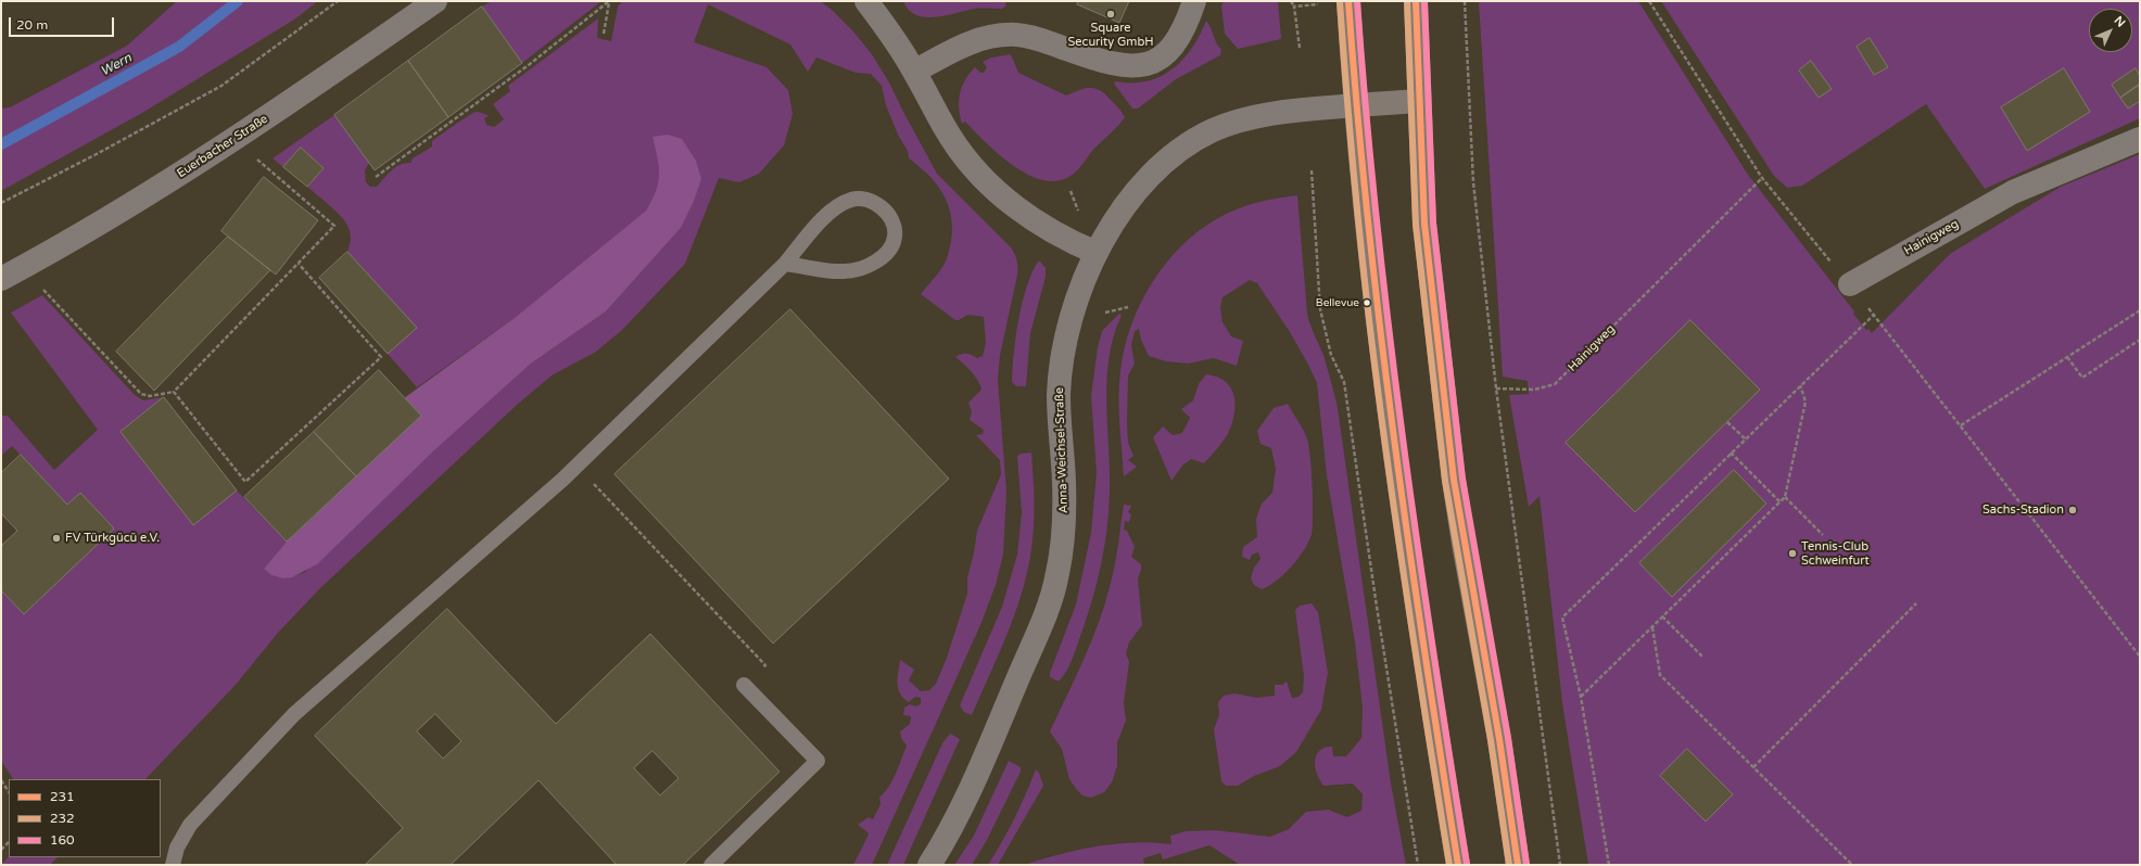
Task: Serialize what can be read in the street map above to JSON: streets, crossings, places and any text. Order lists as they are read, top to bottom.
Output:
{
  "streets": {
    "street": ["Euerbacher Straße", "Hainigweg", "Anna-Weichsel-Straße"]
  },
  "water": ["Wern"],
  "places": [
    "Square Security GmbH",
    "Bellevue",
    "Sachs-Stadion",
    "FV Türkgücü e.V.",
    "Tennis-Club Schweinfurt"
  ],
  "lines": ["transit line 231", "transit line 232", "transit line 160"],
  "legend": ["231", "232", "160"],
  "scale_bar": "20 m",
  "north": "top right"
}
